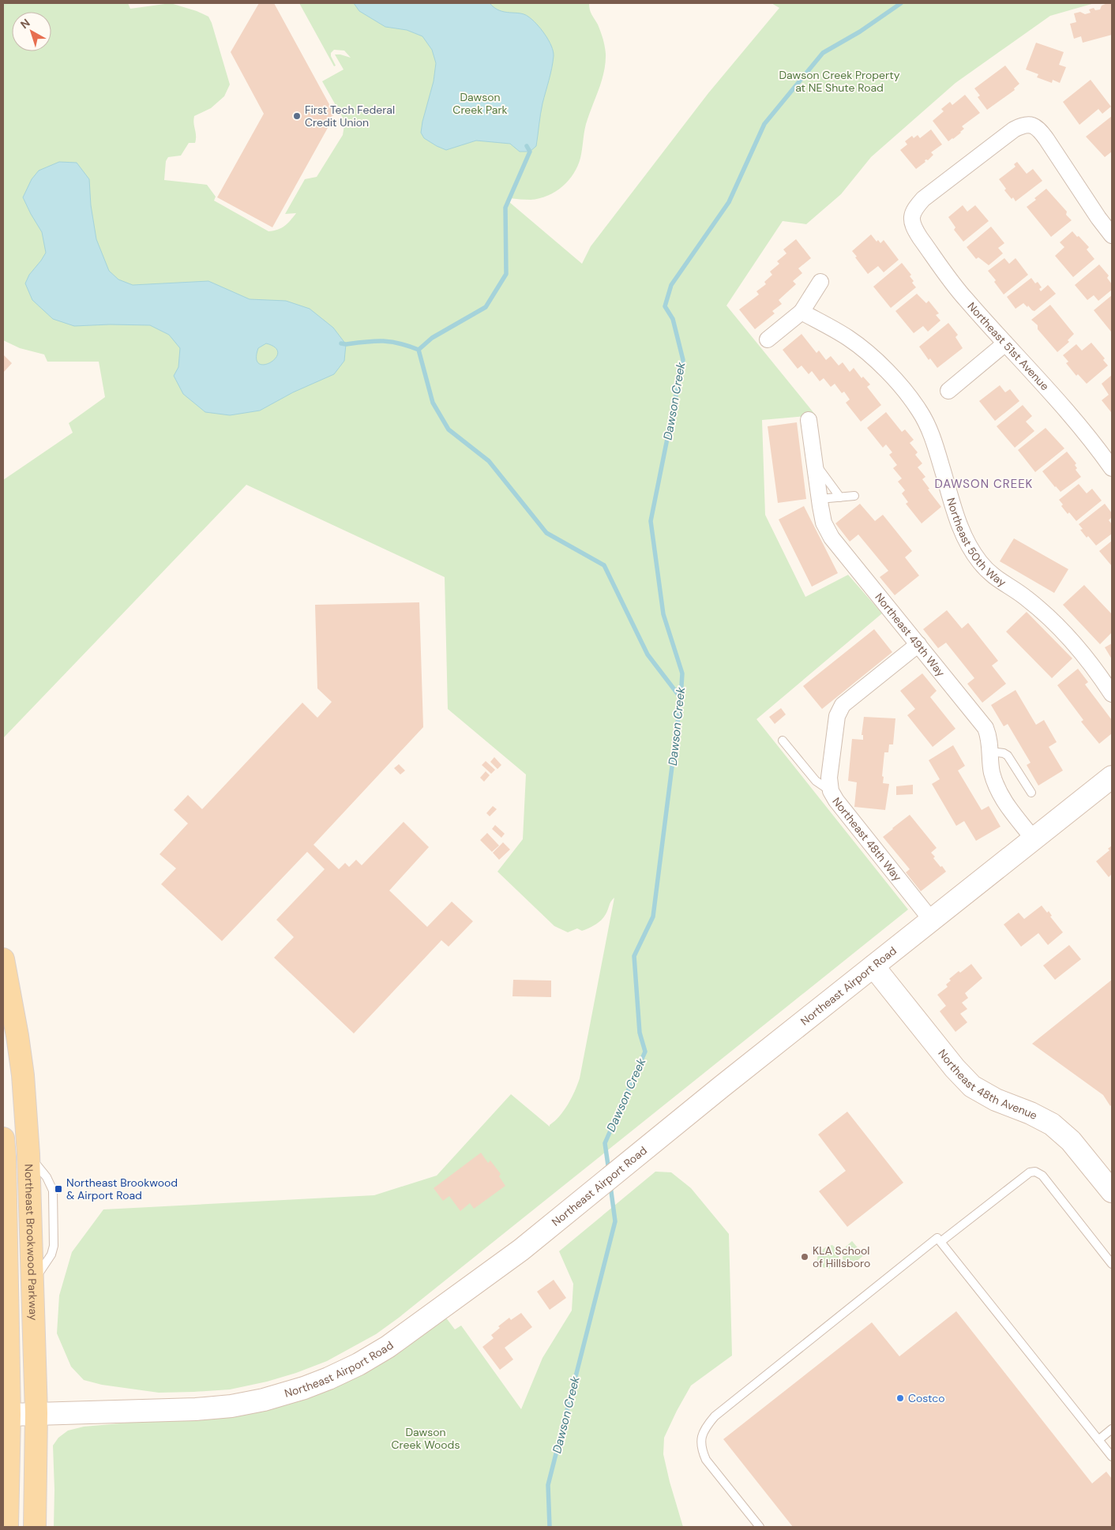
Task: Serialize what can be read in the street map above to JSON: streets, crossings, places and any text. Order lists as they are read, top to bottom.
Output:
{
  "streets": {
    "main road": ["Northeast Brookwood Parkway"],
    "street": [
      "Northeast 51st Avenue",
      "Northeast 50th Way",
      "Northeast 49th Way",
      "Northeast 48th Way",
      "Northeast Airport Road",
      "Northeast 48th Avenue"
    ]
  },
  "crossings": [
    ["Northeast 49th Way", "Northeast 48th Way"],
    ["Northeast 49th Way", "Northeast Airport Road"],
    ["Northeast 48th Way", "Northeast Airport Road"],
    ["Northeast Airport Road", "Northeast 48th Avenue"],
    ["Northeast Airport Road", "Northeast Brookwood Parkway"]
  ],
  "districts": ["DAWSON CREEK"],
  "water": ["Dawson Creek"],
  "parks": ["Dawson Creek Property at NE Shute Road", "Dawson Creek Park", "Dawson Creek Woods"],
  "places": {
    "other": ["First Tech Federal Credit Union", "KLA School of Hillsboro", "Costco"],
    "transit": ["Northeast Brookwood & Airport Road"]
  },
  "north": "top left"
}
